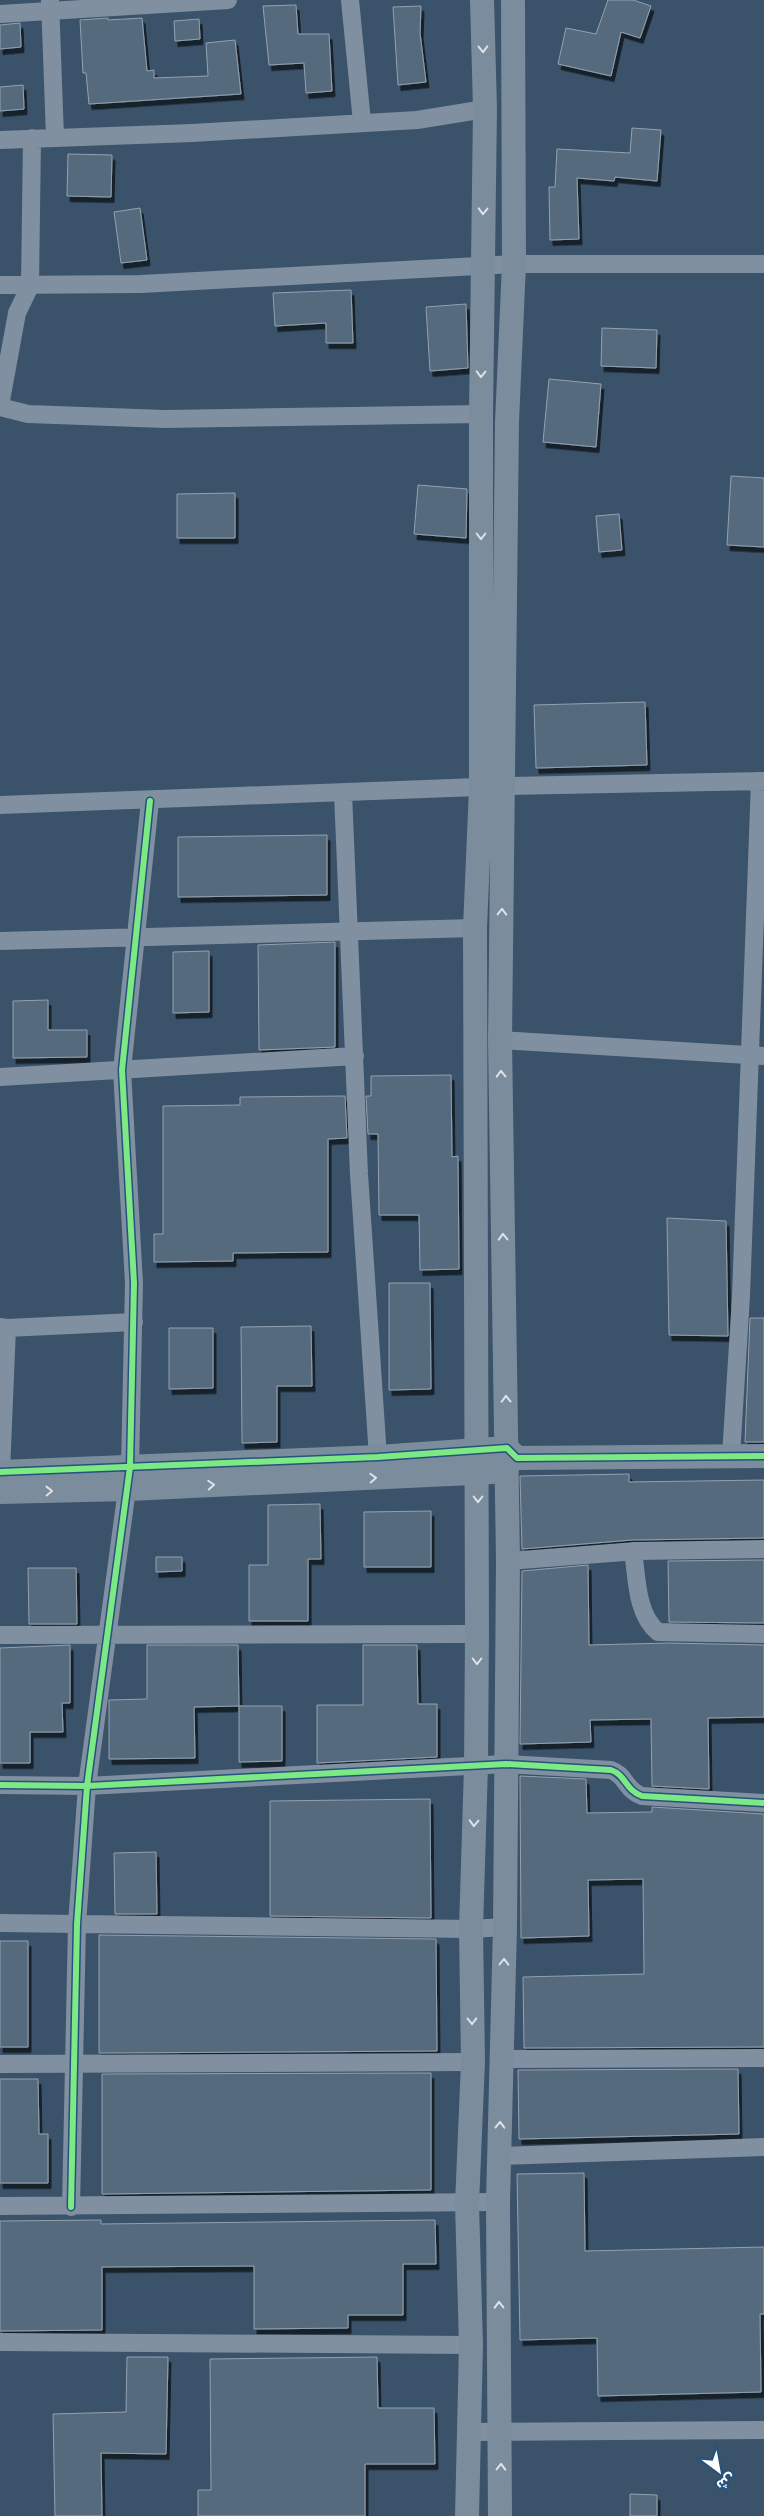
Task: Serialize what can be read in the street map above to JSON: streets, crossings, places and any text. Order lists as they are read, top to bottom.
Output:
{
  "north": "bottom right"
}
